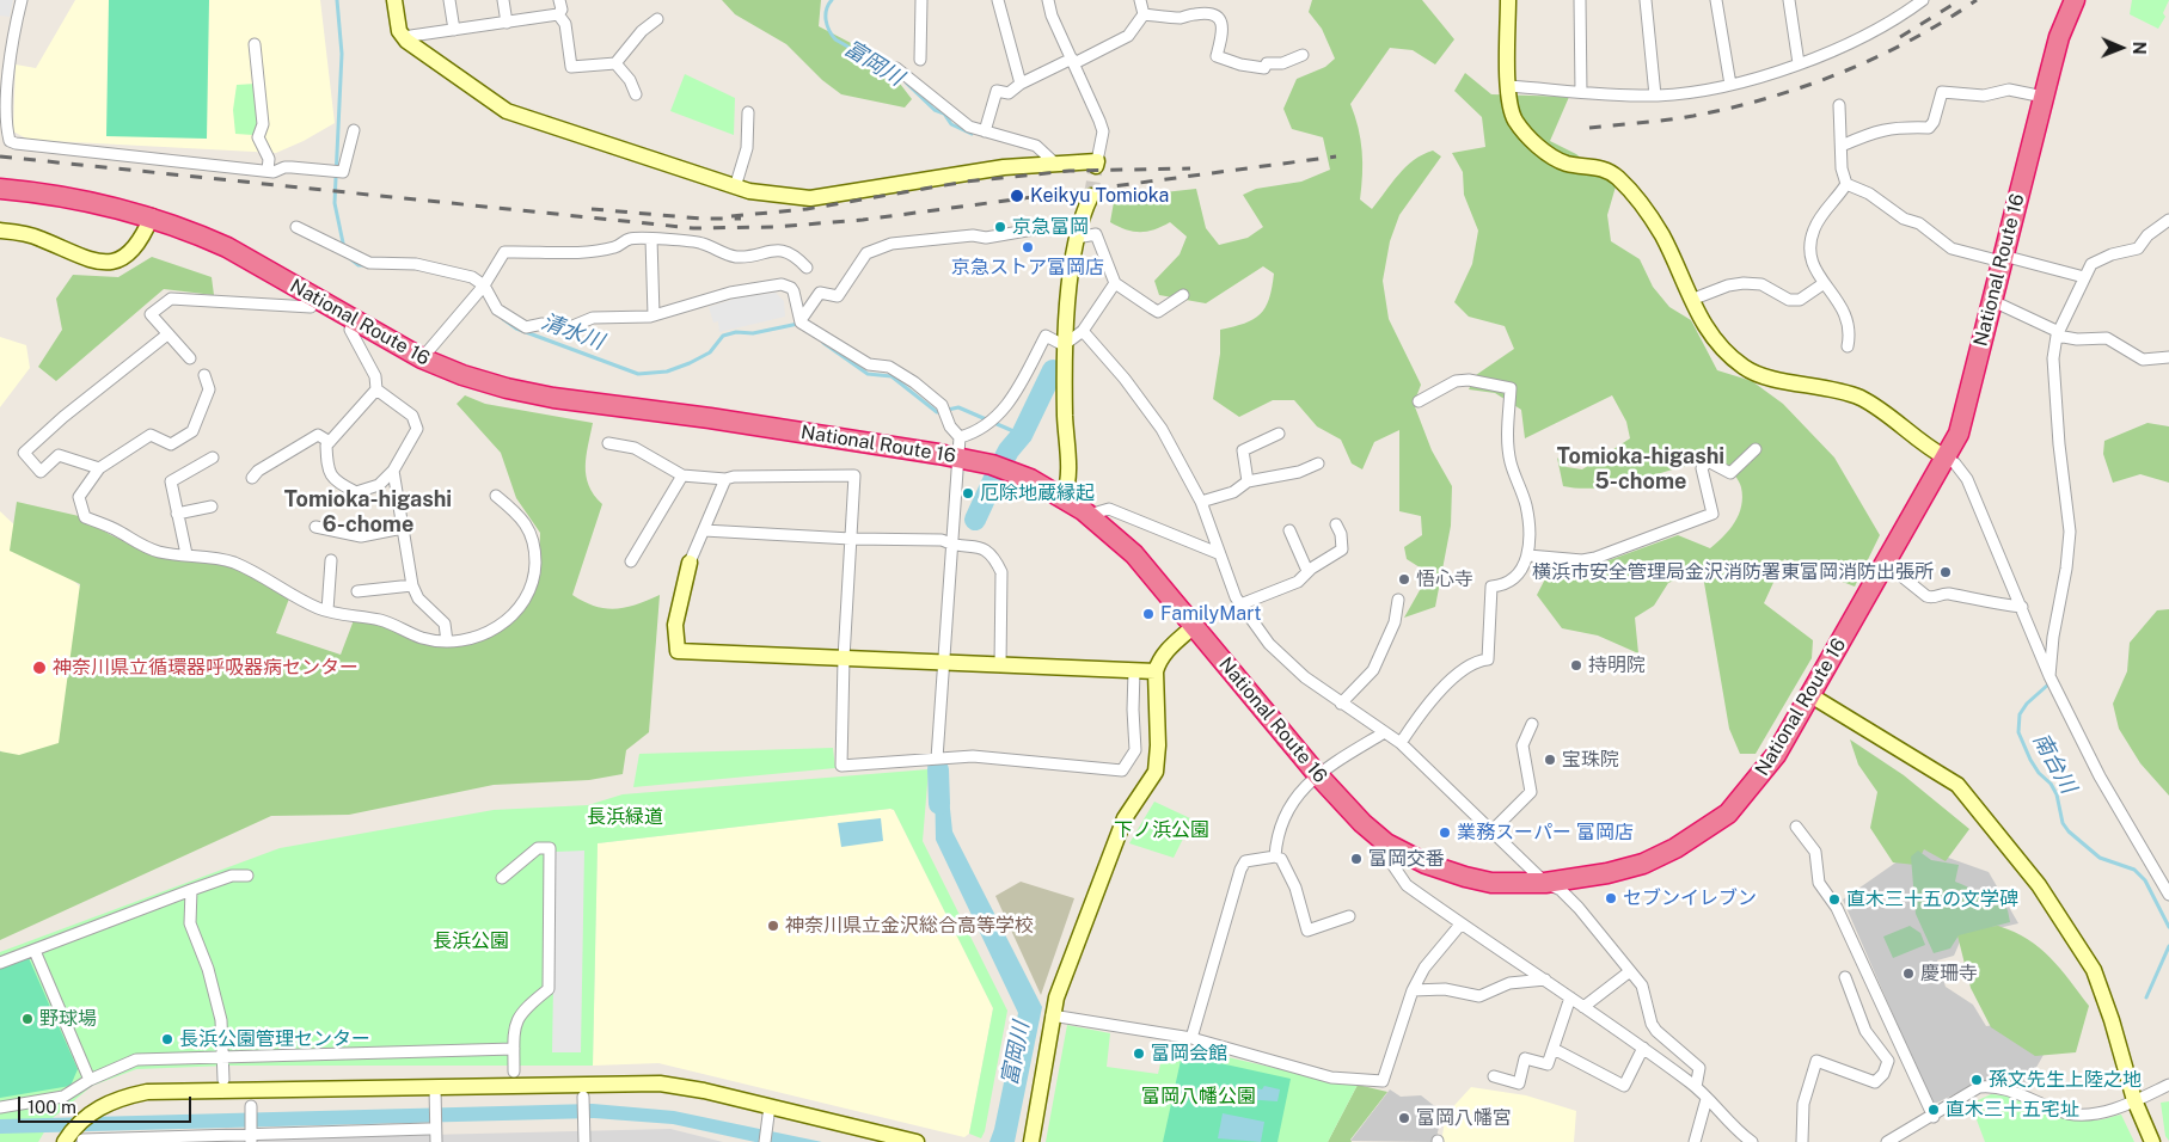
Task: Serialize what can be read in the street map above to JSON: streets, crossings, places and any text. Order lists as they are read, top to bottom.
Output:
{
  "streets": {
    "highway": ["National Route 16"]
  },
  "districts": ["Tomioka-higashi 5-chome", "Tomioka-higashi 6-chome"],
  "water": ["富岡川", "清水川", "南台川"],
  "parks": [
    "長浜緑道",
    "下ノ浜公園",
    "長浜公園",
    "富岡八幡公園"
  ],
  "places": [
    "Keikyu Tomioka",
    "京急富岡",
    "京急ストア富岡店",
    "厄除地蔵縁起",
    "横浜市安全管理局金沢消防署東富岡消防出張所",
    "悟心寺",
    "FamilyMart",
    "持明院",
    "神奈川県立循環器呼吸器病センター",
    "宝珠院",
    "業務スーパー 富岡店",
    "富岡交番",
    "セブンイレブン",
    "直木三十五の文学碑",
    "神奈川県立金沢総合高等学校",
    "慶珊寺",
    "野球場",
    "長浜公園管理センター",
    "富岡会館",
    "孫文先生上陸之地",
    "直木三十五宅址",
    "富岡八幡宮"
  ],
  "scale_bar": "100 m",
  "north": "right"
}
